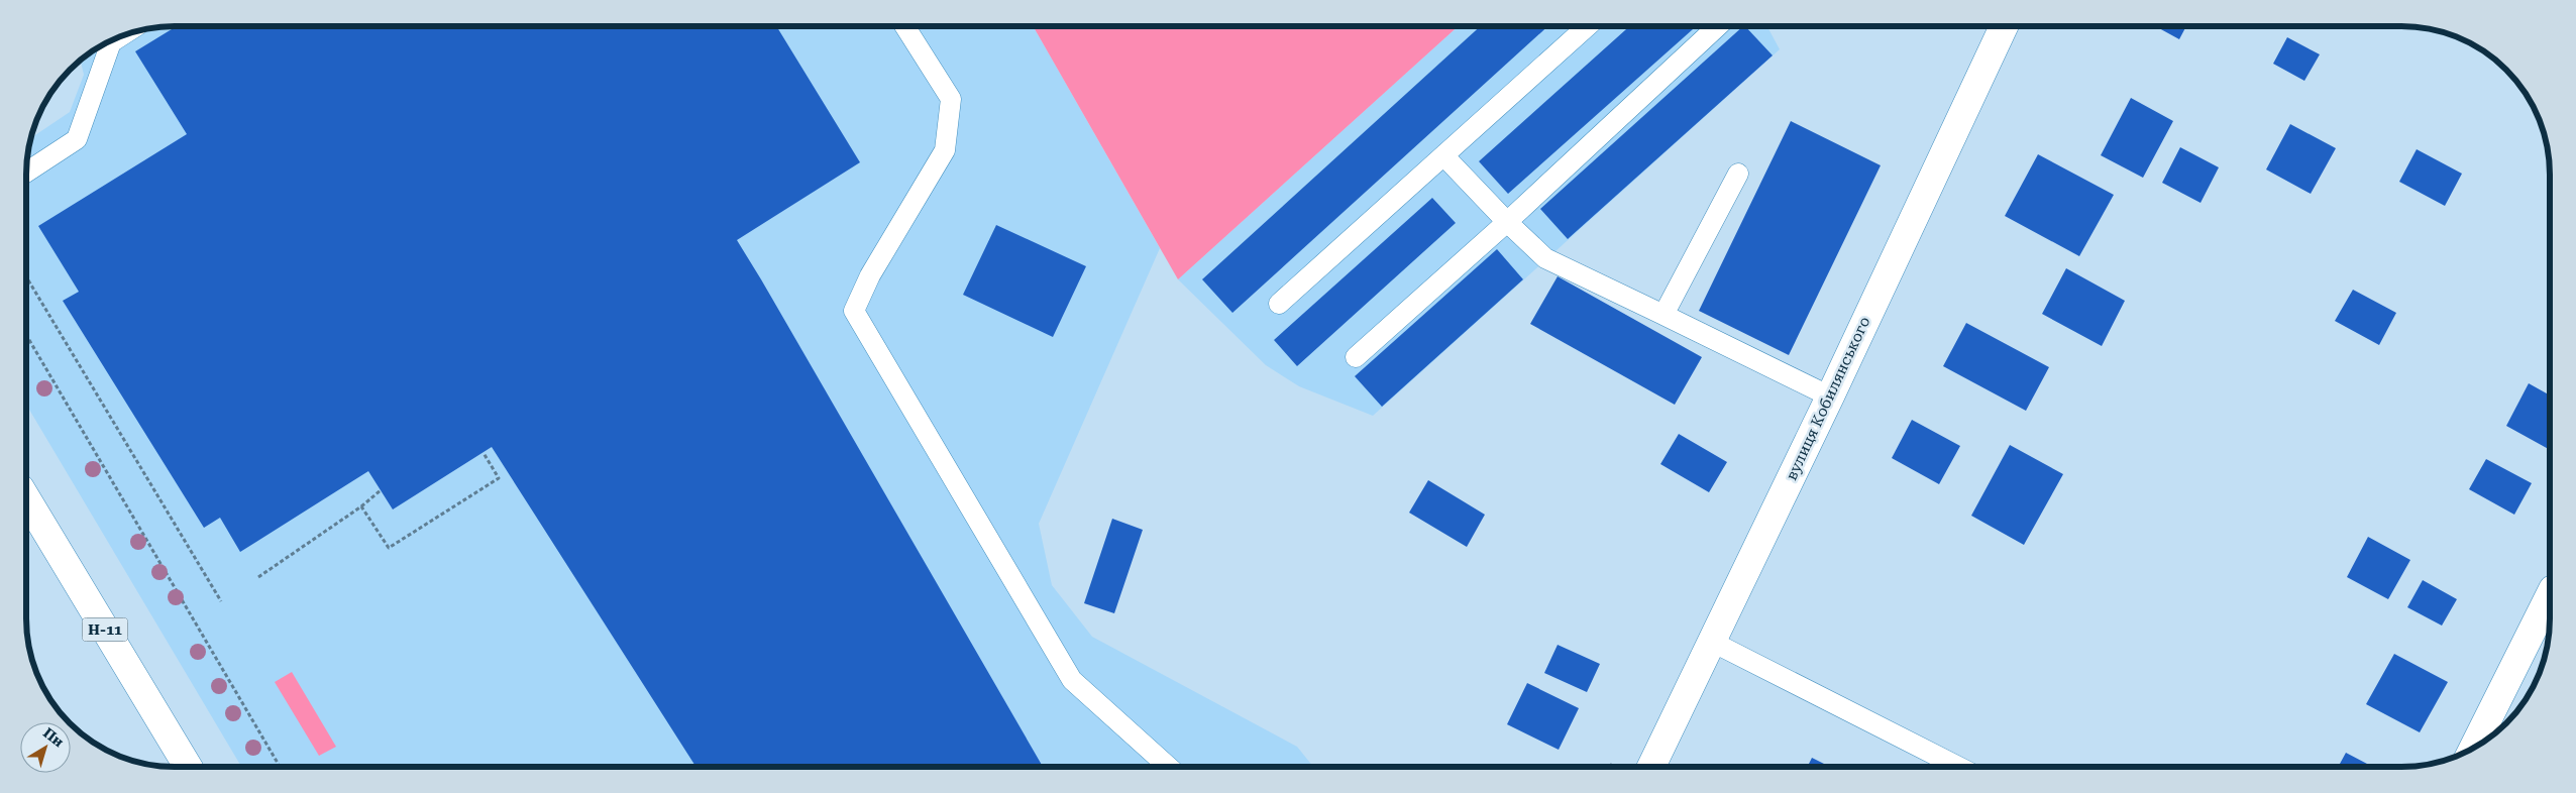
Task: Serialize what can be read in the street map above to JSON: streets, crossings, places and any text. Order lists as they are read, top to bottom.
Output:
{
  "streets": {
    "main road": ["вулиця Кобилянського", "Н-11"]
  },
  "north": "top right"
}
